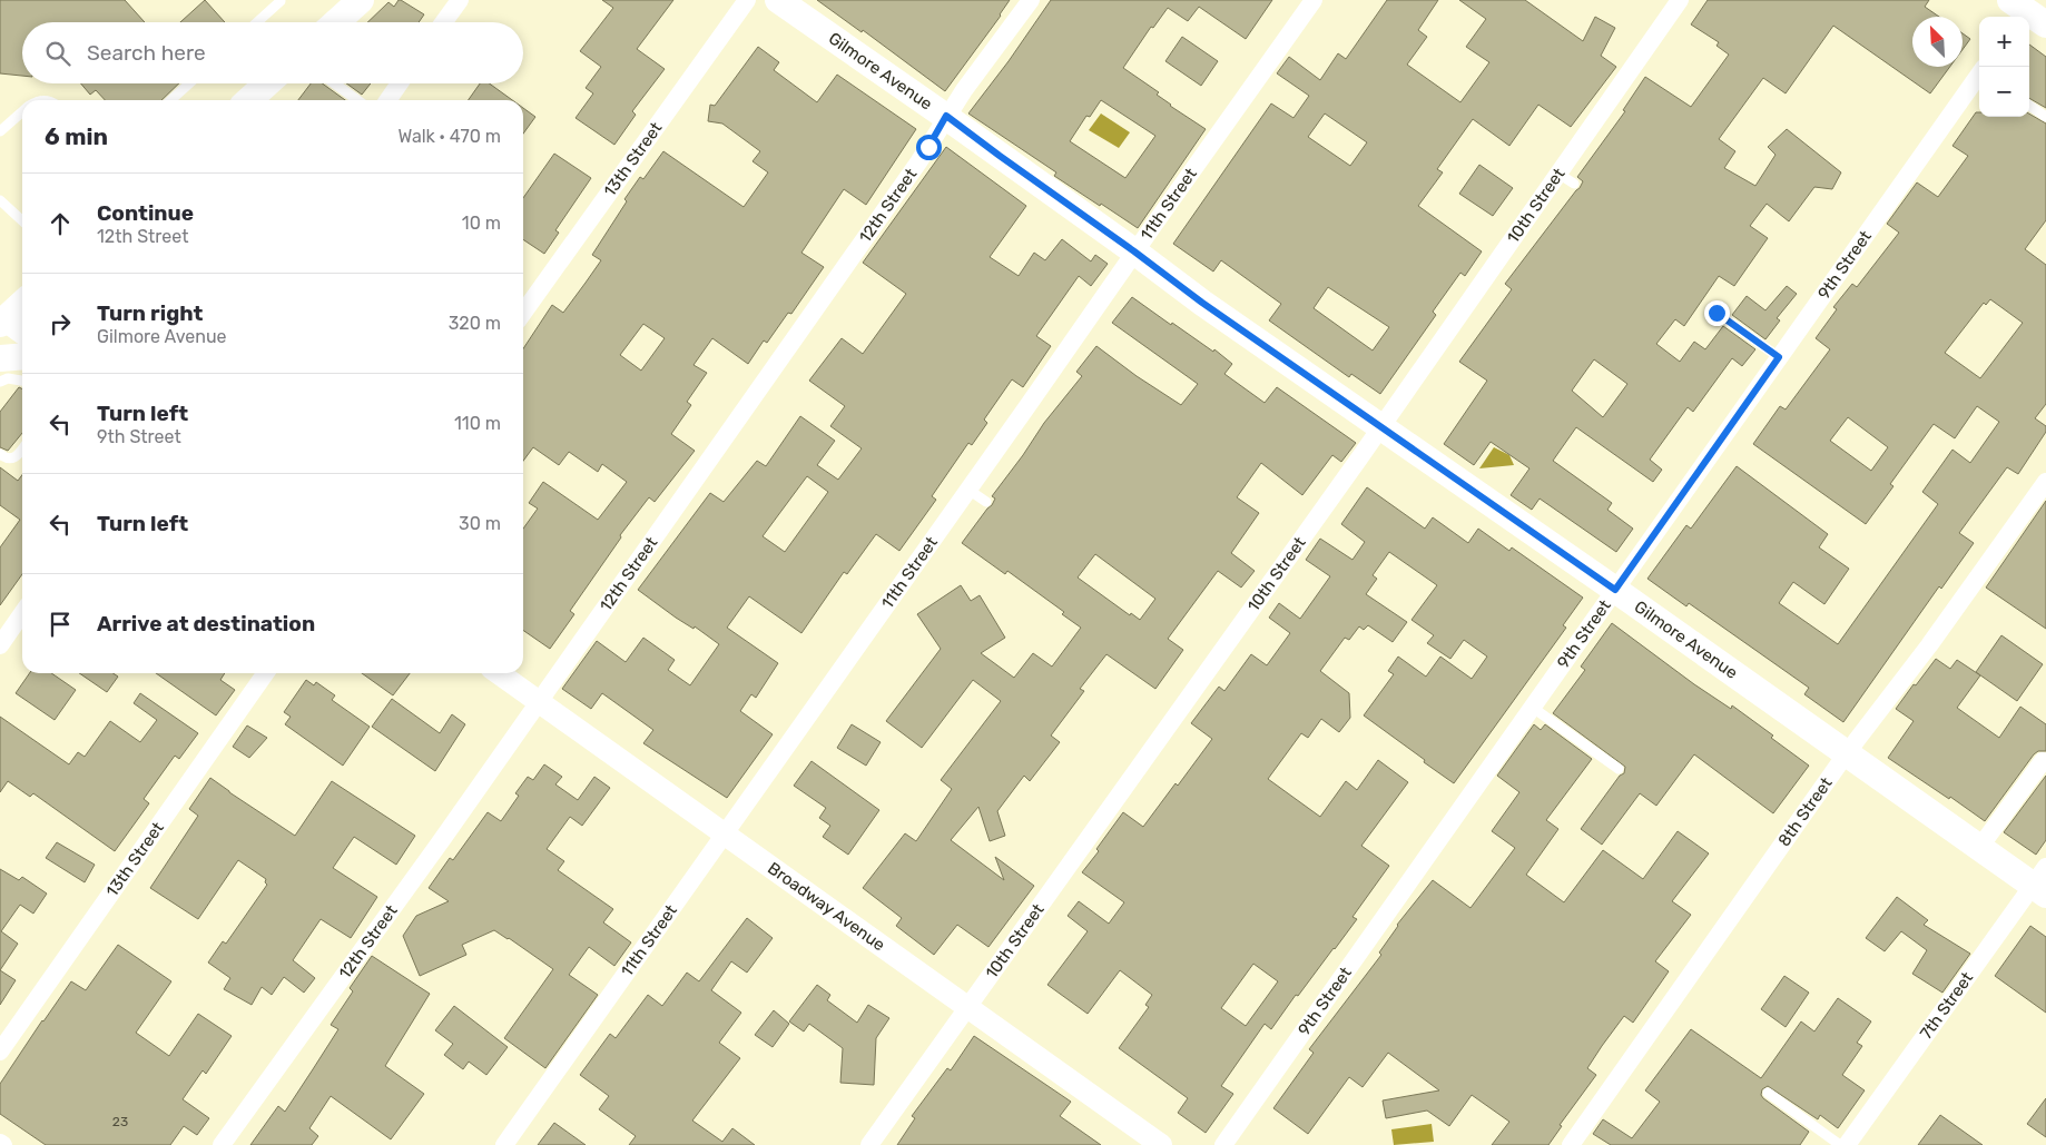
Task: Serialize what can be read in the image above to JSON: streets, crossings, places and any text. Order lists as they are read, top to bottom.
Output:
{
  "streets": {
    "main road": ["Gilmore Avenue"],
    "street": [
      "13th Street",
      "11th Street",
      "12th Street",
      "10th Street",
      "9th Street",
      "8th Street",
      "Broadway Avenue",
      "7th Street"
    ]
  },
  "crossings": [
    ["Gilmore Avenue", "11th Street"],
    ["Gilmore Avenue", "12th Street"],
    ["Gilmore Avenue", "10th Street"],
    ["Gilmore Avenue", "9th Street"],
    ["Gilmore Avenue", "8th Street"],
    ["Gilmore Avenue", "7th Street"],
    ["11th Street", "Broadway Avenue"],
    ["12th Street", "Broadway Avenue"],
    ["10th Street", "Broadway Avenue"]
  ],
  "house_numbers": ["23"],
  "north": "top left",
  "page": {
    "map_buttons": ["+", "−"],
    "search": "Search here",
    "heading": ["6 min", "Walk · 470 m"],
    "list": [
      ["Continue", "12th Street", "10 m"],
      ["Turn right", "Gilmore Avenue", "320 m"],
      ["Turn left", "9th Street", "110 m"],
      ["Turn left", "30 m"],
      "Arrive at destination"
    ]
  }
}
